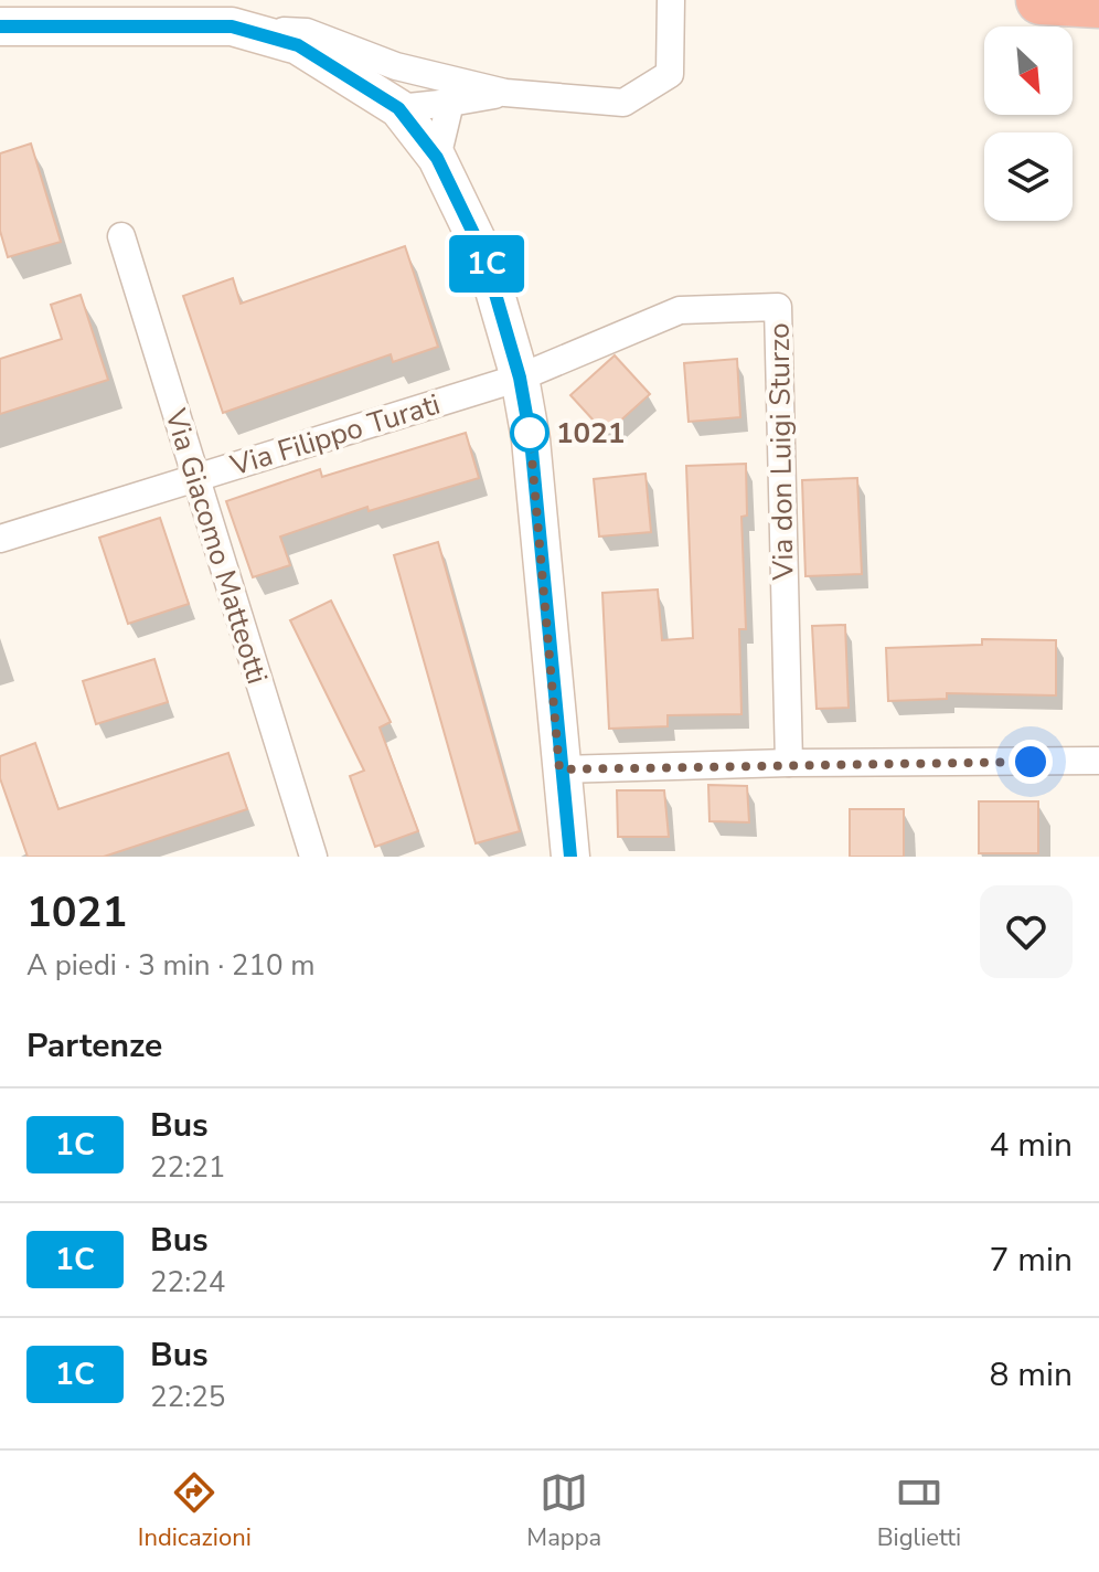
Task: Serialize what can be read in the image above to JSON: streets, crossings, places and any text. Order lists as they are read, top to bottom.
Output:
{
  "streets": {
    "street": ["Via Filippo Turati", "Via don Luigi Sturzo", "Via Giacomo Matteotti"]
  },
  "crossings": [
    ["Via Filippo Turati", "Via don Luigi Sturzo"],
    ["Via Filippo Turati", "Via Giacomo Matteotti"]
  ],
  "places": ["1021"],
  "lines": ["bus line 1C"],
  "north": "bottom right",
  "page": {
    "on_map": "1C",
    "heading": [
      ["1021", "A piedi · 3 min · 210 m"],
      "Partenze"
    ],
    "list": [
      {
        "mark": "1C",
        "name": "Bus",
        "note": "22:21",
        "value": "4 min"
      },
      {
        "mark": "1C",
        "name": "Bus",
        "note": "22:24",
        "value": "7 min"
      },
      {
        "mark": "1C",
        "name": "Bus",
        "note": "22:25",
        "value": "8 min"
      }
    ],
    "tabs": ["Indicazioni", "Mappa", "Biglietti"]
  }
}
